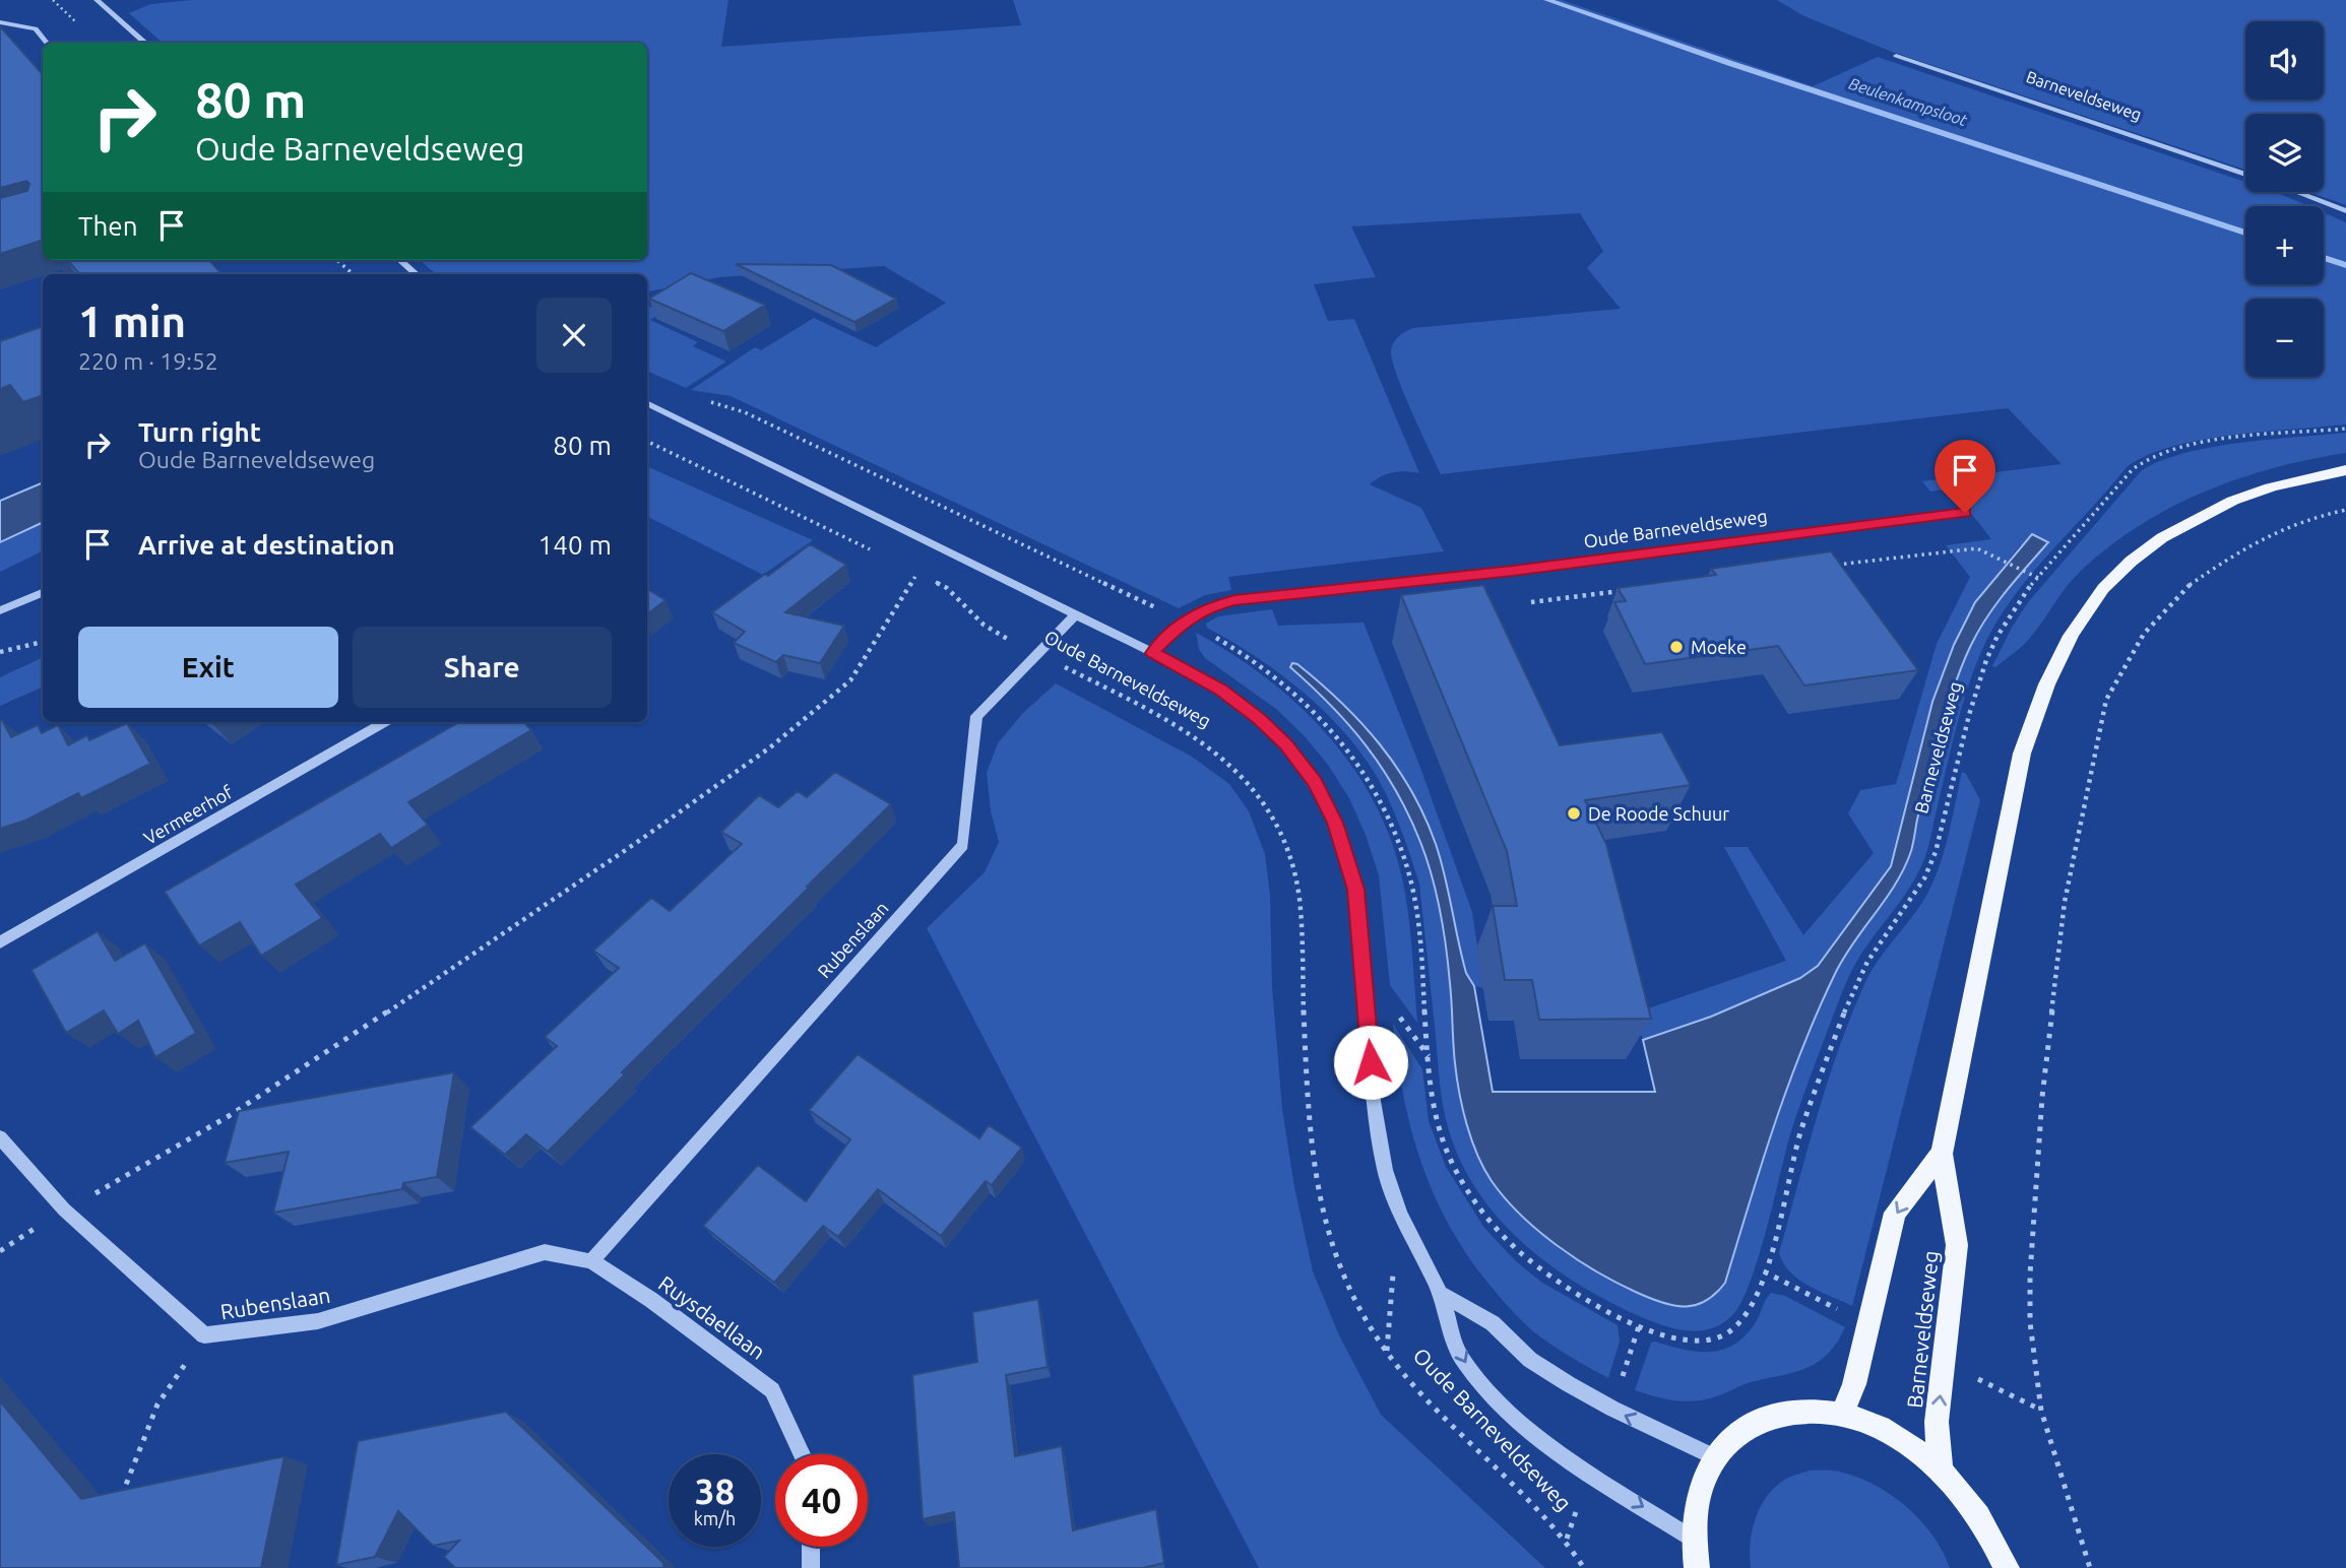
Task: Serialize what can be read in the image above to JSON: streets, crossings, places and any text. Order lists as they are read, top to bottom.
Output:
{
  "streets": {
    "main road": ["Barneveldseweg"],
    "street": [
      "Oude Barneveldseweg",
      "Vermeerhof",
      "Rubenslaan",
      "Ruysdaellaan"
    ]
  },
  "crossings": [
    ["Oude Barneveldseweg", "Rubenslaan"],
    ["Rubenslaan", "Ruysdaellaan"]
  ],
  "water": ["Beulenkampsloot"],
  "places": ["Moeke", "De Roode Schuur"],
  "page": {
    "map_buttons": ["+", "−"],
    "turn": ["80 m", "Oude Barneveldseweg"],
    "then": "Then",
    "heading": ["1 min", "220 m · 19:52"],
    "list": [
      {
        "name": "Turn right",
        "note": "Oude Barneveldseweg",
        "value": "80 m"
      },
      {
        "name": "Arrive at destination",
        "value": "140 m"
      }
    ],
    "buttons": ["Exit", "Share"],
    "speed": "38 km/h",
    "limit": "40"
  }
}
